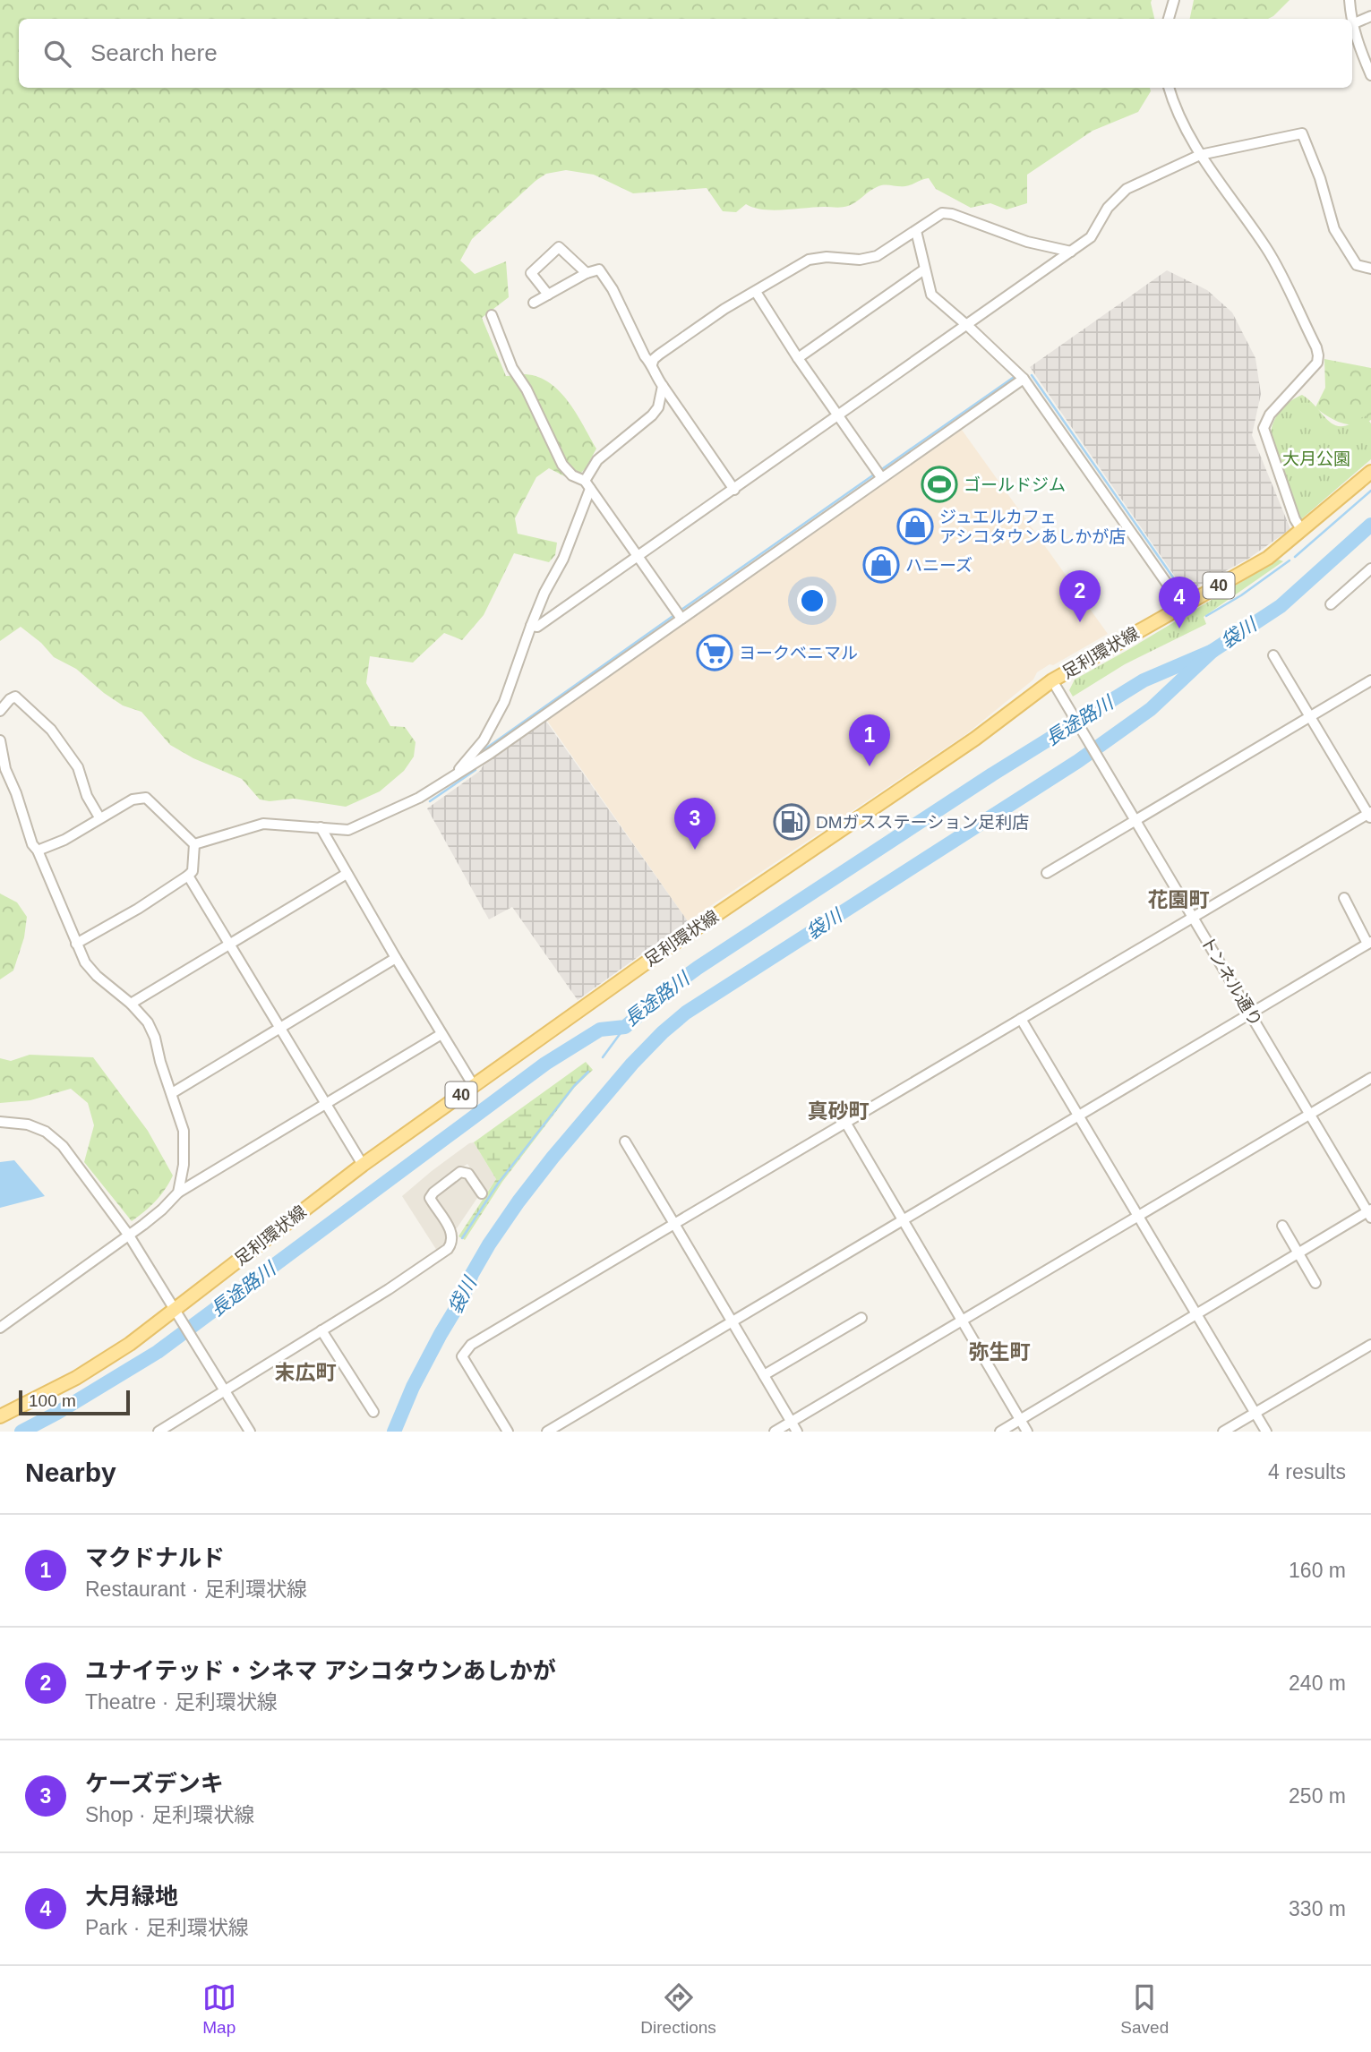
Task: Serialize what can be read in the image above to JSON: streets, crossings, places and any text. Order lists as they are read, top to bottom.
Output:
{
  "streets": {
    "main road": ["40", "足利環状線"],
    "street": ["トンネル通り"]
  },
  "crossings": [
    ["足利環状線", "トンネル通り"]
  ],
  "districts": [
    "花園町",
    "真砂町",
    "弥生町",
    "末広町"
  ],
  "water": ["袋川", "長途路川"],
  "parks": ["大月公園"],
  "places": {
    "sports": ["ゴールドジム"],
    "shop": ["ジュエルカフェ アシコタウンあしかが店", "ハニーズ"],
    "supermarket": ["ヨークベニマル"],
    "fuel station": ["DMガスステーション足利店"]
  },
  "scale_bar": "100 m",
  "page": {
    "search": "Search here",
    "pins": [
      "2",
      "4",
      "1",
      "3"
    ],
    "scale": "100 m",
    "heading": ["Nearby", "4 results"],
    "list": [
      {
        "mark": "1",
        "name": "マクドナルド",
        "note": "Restaurant · 足利環状線",
        "value": "160 m"
      },
      {
        "mark": "2",
        "name": "ユナイテッド・シネマ アシコタウンあしかが",
        "note": "Theatre · 足利環状線",
        "value": "240 m"
      },
      {
        "mark": "3",
        "name": "ケーズデンキ",
        "note": "Shop · 足利環状線",
        "value": "250 m"
      },
      {
        "mark": "4",
        "name": "大月緑地",
        "note": "Park · 足利環状線",
        "value": "330 m"
      }
    ],
    "nav": ["Map", "Directions", "Saved"]
  }
}
